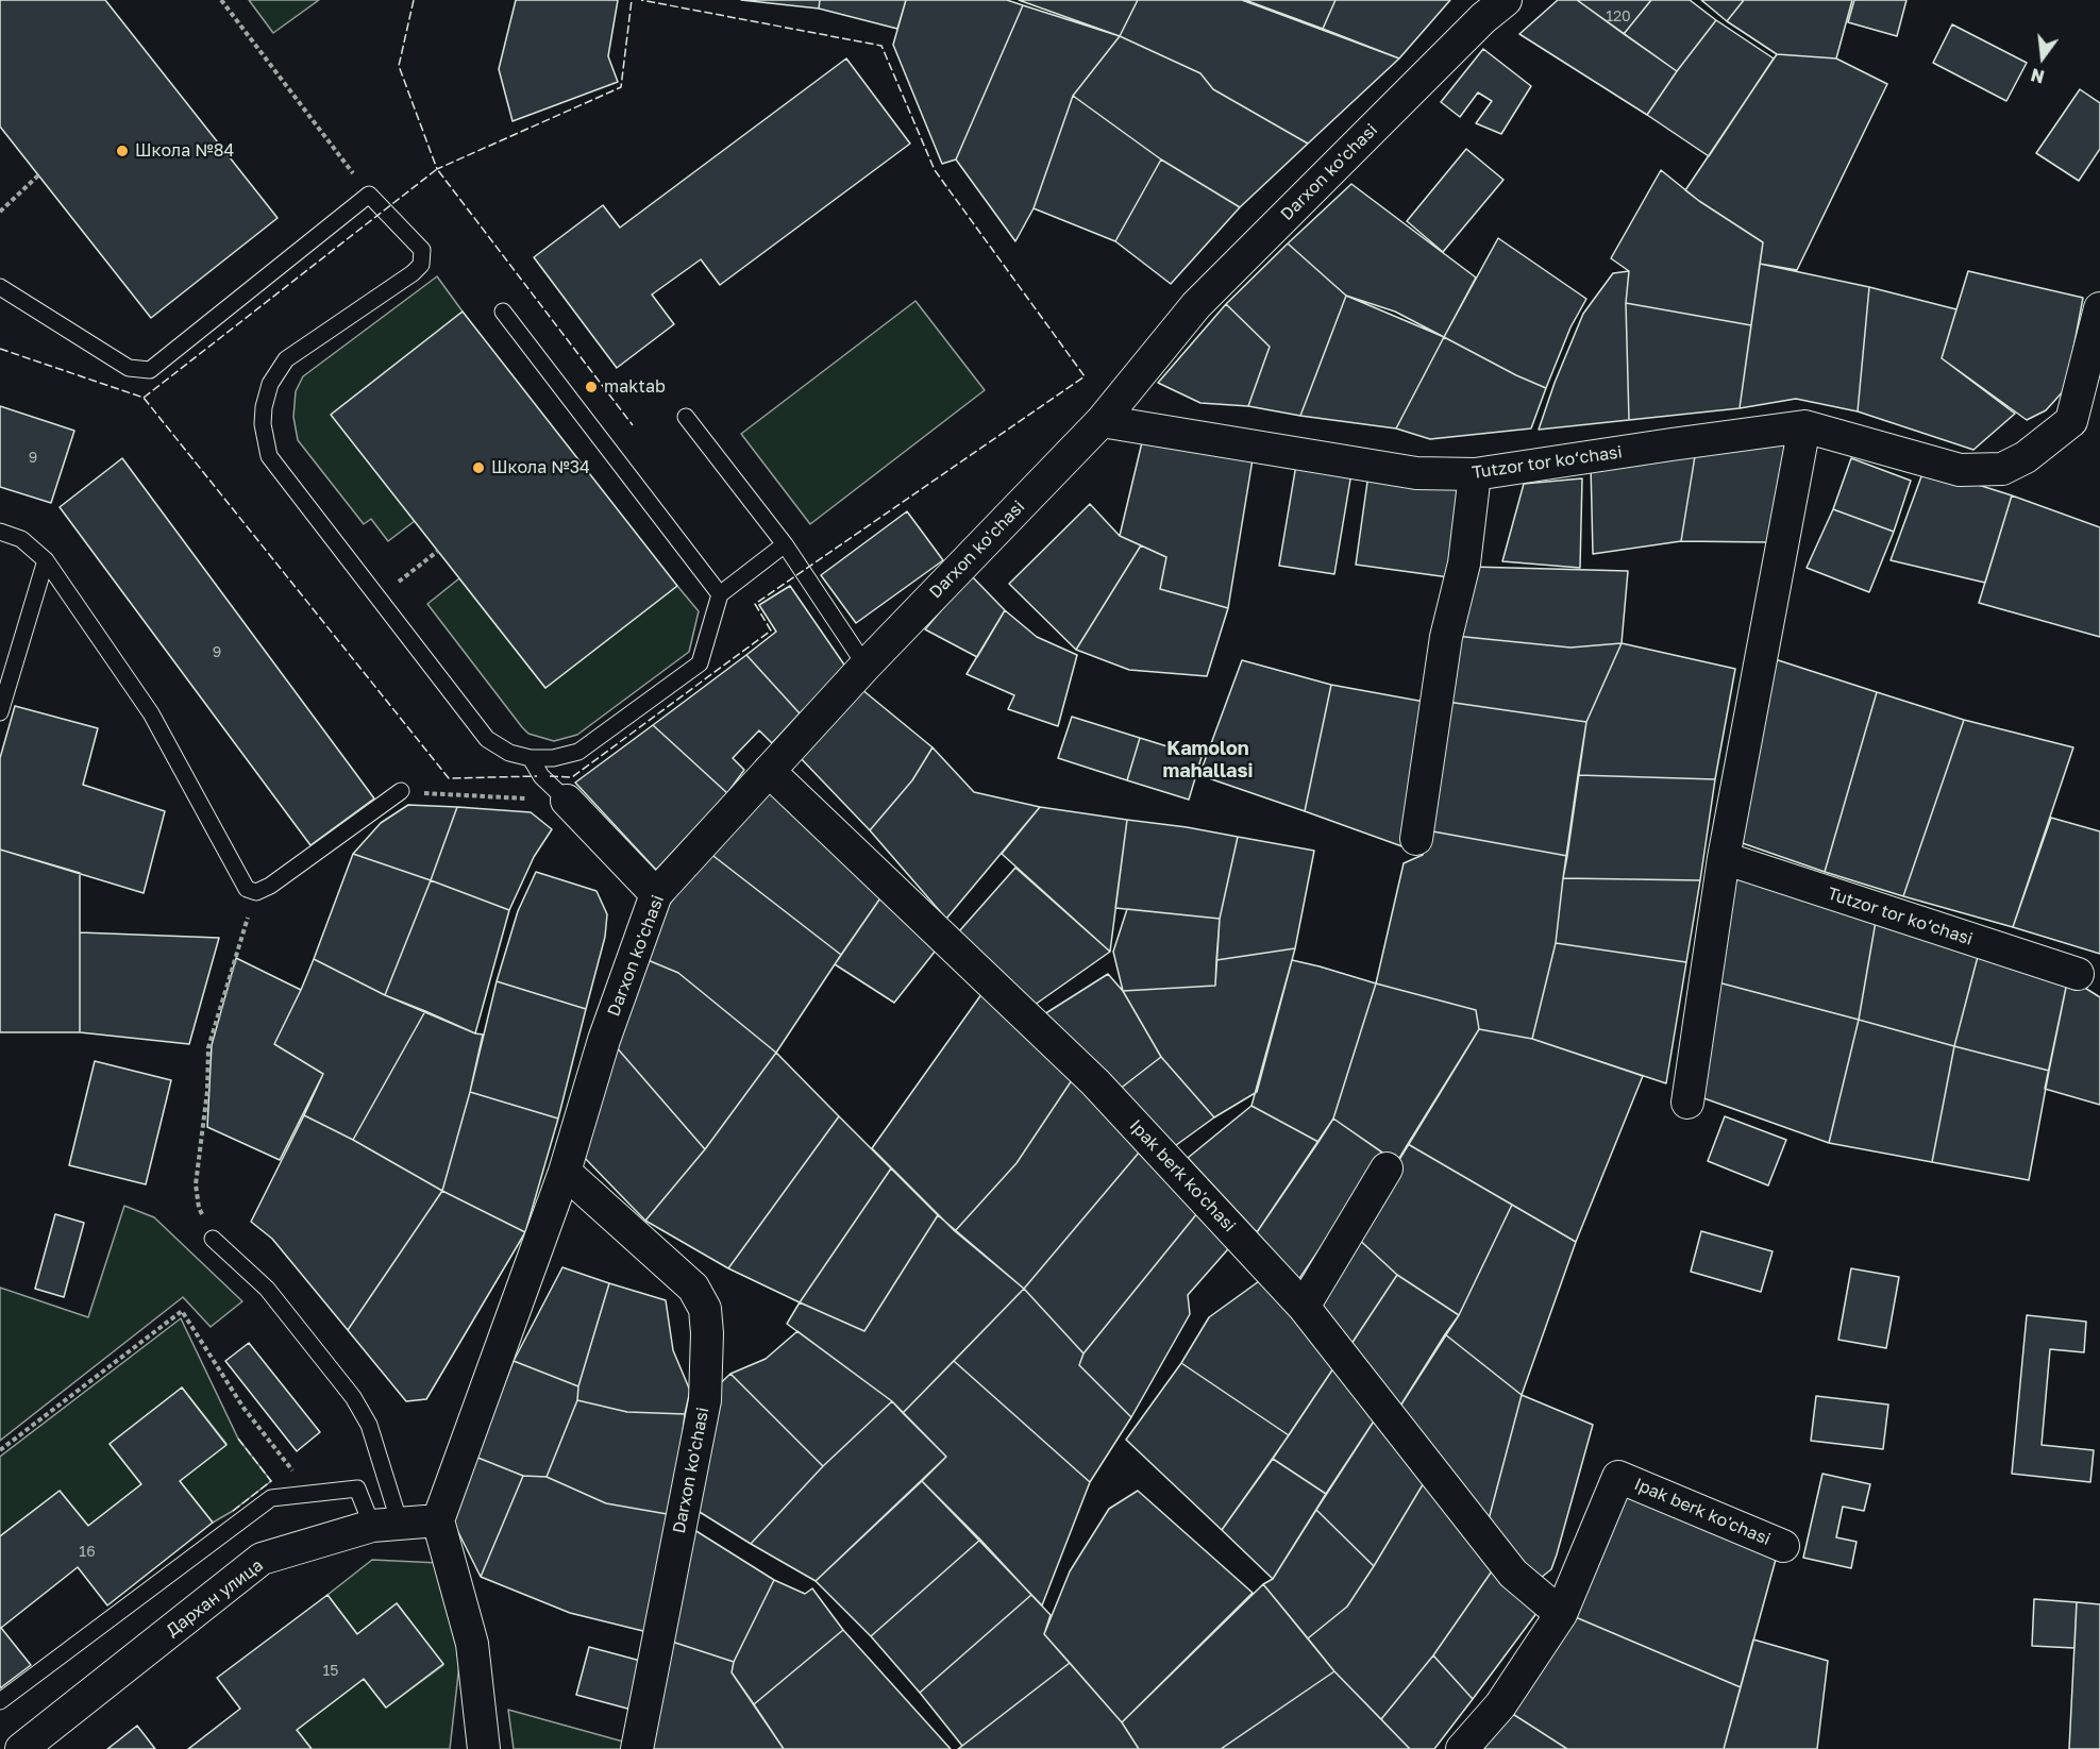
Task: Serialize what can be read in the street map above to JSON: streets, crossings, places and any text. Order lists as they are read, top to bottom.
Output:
{
  "streets": {
    "street": [
      "Darxon ko'chasi",
      "Tutzor tor ko‘chasi",
      "Ipak berk ko'chasi",
      "Дархан улица"
    ]
  },
  "crossings": [
    ["Darxon ko'chasi", "Tutzor tor ko‘chasi"],
    ["Darxon ko'chasi", "Ipak berk ko'chasi"],
    ["Darxon ko'chasi", "Дархан улица"]
  ],
  "districts": ["Kamolon mahallasi"],
  "places": ["Школа №84", "maktab", "Школа №34"],
  "house_numbers": [
    "120",
    "9",
    "9",
    "16",
    "15"
  ],
  "north": "bottom"
}
